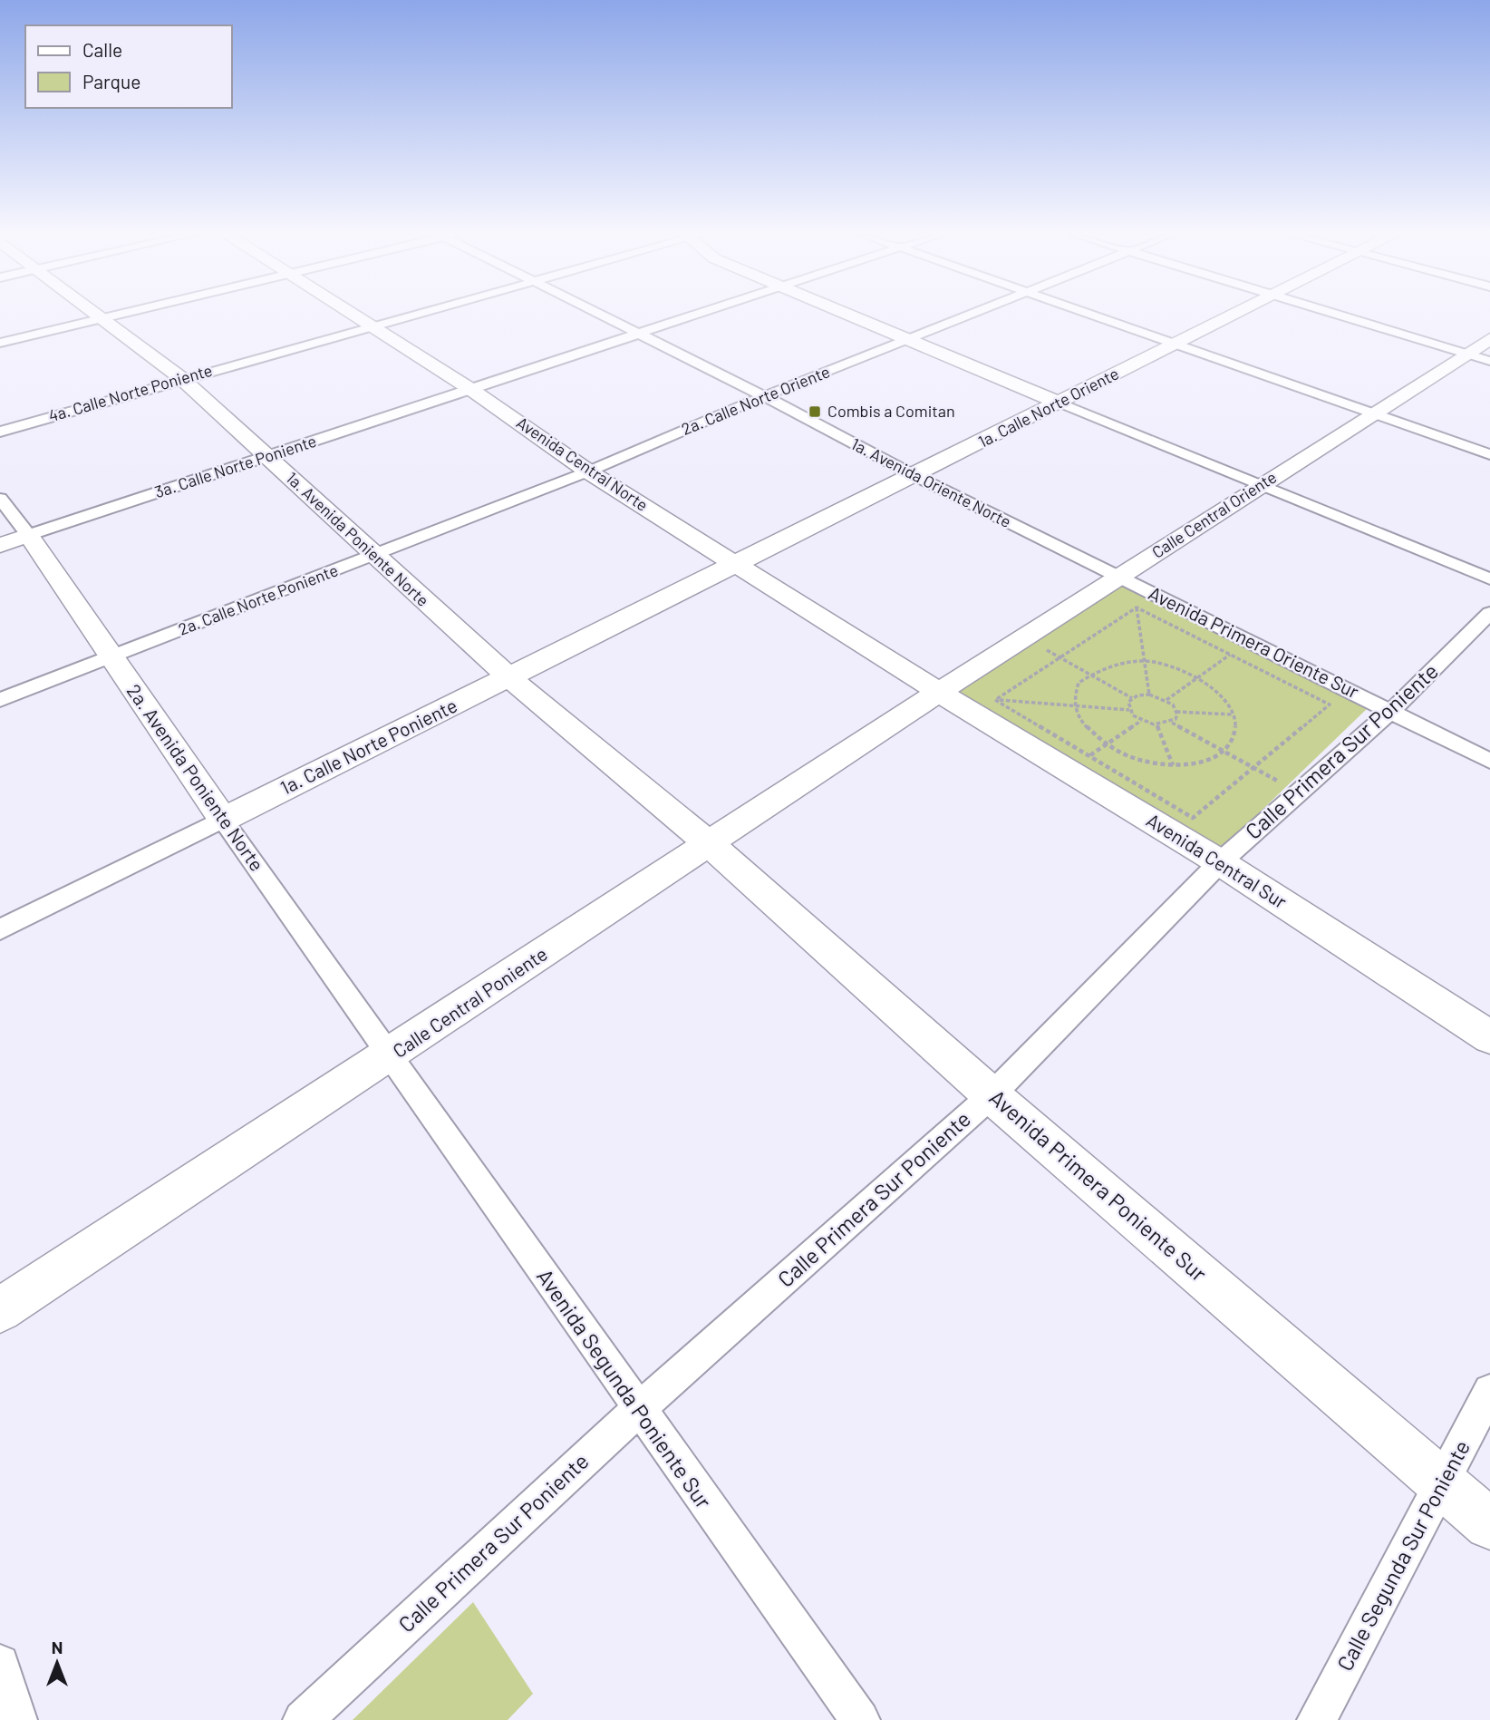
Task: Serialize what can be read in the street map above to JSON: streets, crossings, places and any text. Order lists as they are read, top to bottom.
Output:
{
  "streets": {
    "street": [
      "4a. Calle Norte Poniente",
      "2a. Calle Norte Oriente",
      "1a. Calle Norte Oriente",
      "Avenida Central Norte",
      "3a. Calle Norte Poniente",
      "1a. Avenida Oriente Norte",
      "Calle Central Oriente",
      "1a. Avenida Poniente Norte",
      "2a. Calle Norte Poniente",
      "Avenida Primera Oriente Sur",
      "1a. Calle Norte Poniente",
      "Calle Primera Sur Poniente",
      "2a. Avenida Poniente Norte",
      "Avenida Central Sur",
      "Calle Central Poniente",
      "Avenida Primera Poniente Sur",
      "Avenida Segunda Poniente Sur",
      "Calle Segunda Sur Poniente"
    ]
  },
  "crossings": [
    ["4a. Calle Norte Poniente", "Avenida Central Norte"],
    ["4a. Calle Norte Poniente", "1a. Avenida Poniente Norte"],
    ["2a. Calle Norte Oriente", "Avenida Central Norte"],
    ["2a. Calle Norte Oriente", "1a. Avenida Oriente Norte"],
    ["2a. Calle Norte Oriente", "2a. Calle Norte Poniente"],
    ["1a. Calle Norte Oriente", "Avenida Central Norte"],
    ["1a. Calle Norte Oriente", "1a. Avenida Oriente Norte"],
    ["1a. Calle Norte Oriente", "1a. Calle Norte Poniente"],
    ["Avenida Central Norte", "3a. Calle Norte Poniente"],
    ["Avenida Central Norte", "Calle Central Oriente"],
    ["Avenida Central Norte", "2a. Calle Norte Poniente"],
    ["Avenida Central Norte", "1a. Calle Norte Poniente"],
    ["Avenida Central Norte", "Avenida Central Sur"],
    ["Avenida Central Norte", "Calle Central Poniente"],
    ["3a. Calle Norte Poniente", "1a. Avenida Oriente Norte"],
    ["3a. Calle Norte Poniente", "1a. Avenida Poniente Norte"],
    ["3a. Calle Norte Poniente", "2a. Avenida Poniente Norte"],
    ["1a. Avenida Oriente Norte", "Calle Central Oriente"],
    ["1a. Avenida Oriente Norte", "Avenida Primera Oriente Sur"],
    ["Calle Central Oriente", "Avenida Primera Oriente Sur"],
    ["Calle Central Oriente", "Avenida Central Sur"],
    ["Calle Central Oriente", "Calle Central Poniente"],
    ["1a. Avenida Poniente Norte", "2a. Calle Norte Poniente"],
    ["1a. Avenida Poniente Norte", "1a. Calle Norte Poniente"],
    ["1a. Avenida Poniente Norte", "Calle Central Poniente"],
    ["1a. Avenida Poniente Norte", "Avenida Primera Poniente Sur"],
    ["2a. Calle Norte Poniente", "2a. Avenida Poniente Norte"],
    ["Avenida Primera Oriente Sur", "Calle Primera Sur Poniente"],
    ["1a. Calle Norte Poniente", "2a. Avenida Poniente Norte"],
    ["Calle Primera Sur Poniente", "Avenida Central Sur"],
    ["Calle Primera Sur Poniente", "Avenida Primera Poniente Sur"],
    ["Calle Primera Sur Poniente", "Avenida Segunda Poniente Sur"],
    ["2a. Avenida Poniente Norte", "Calle Central Poniente"],
    ["2a. Avenida Poniente Norte", "Avenida Segunda Poniente Sur"],
    ["Avenida Central Sur", "Calle Central Poniente"],
    ["Calle Central Poniente", "Avenida Primera Poniente Sur"],
    ["Calle Central Poniente", "Avenida Segunda Poniente Sur"],
    ["Avenida Primera Poniente Sur", "Calle Segunda Sur Poniente"]
  ],
  "places": {
    "transit": ["Combis a Comitan"]
  },
  "legend": ["Calle", "Parque"],
  "north": "top"
}
